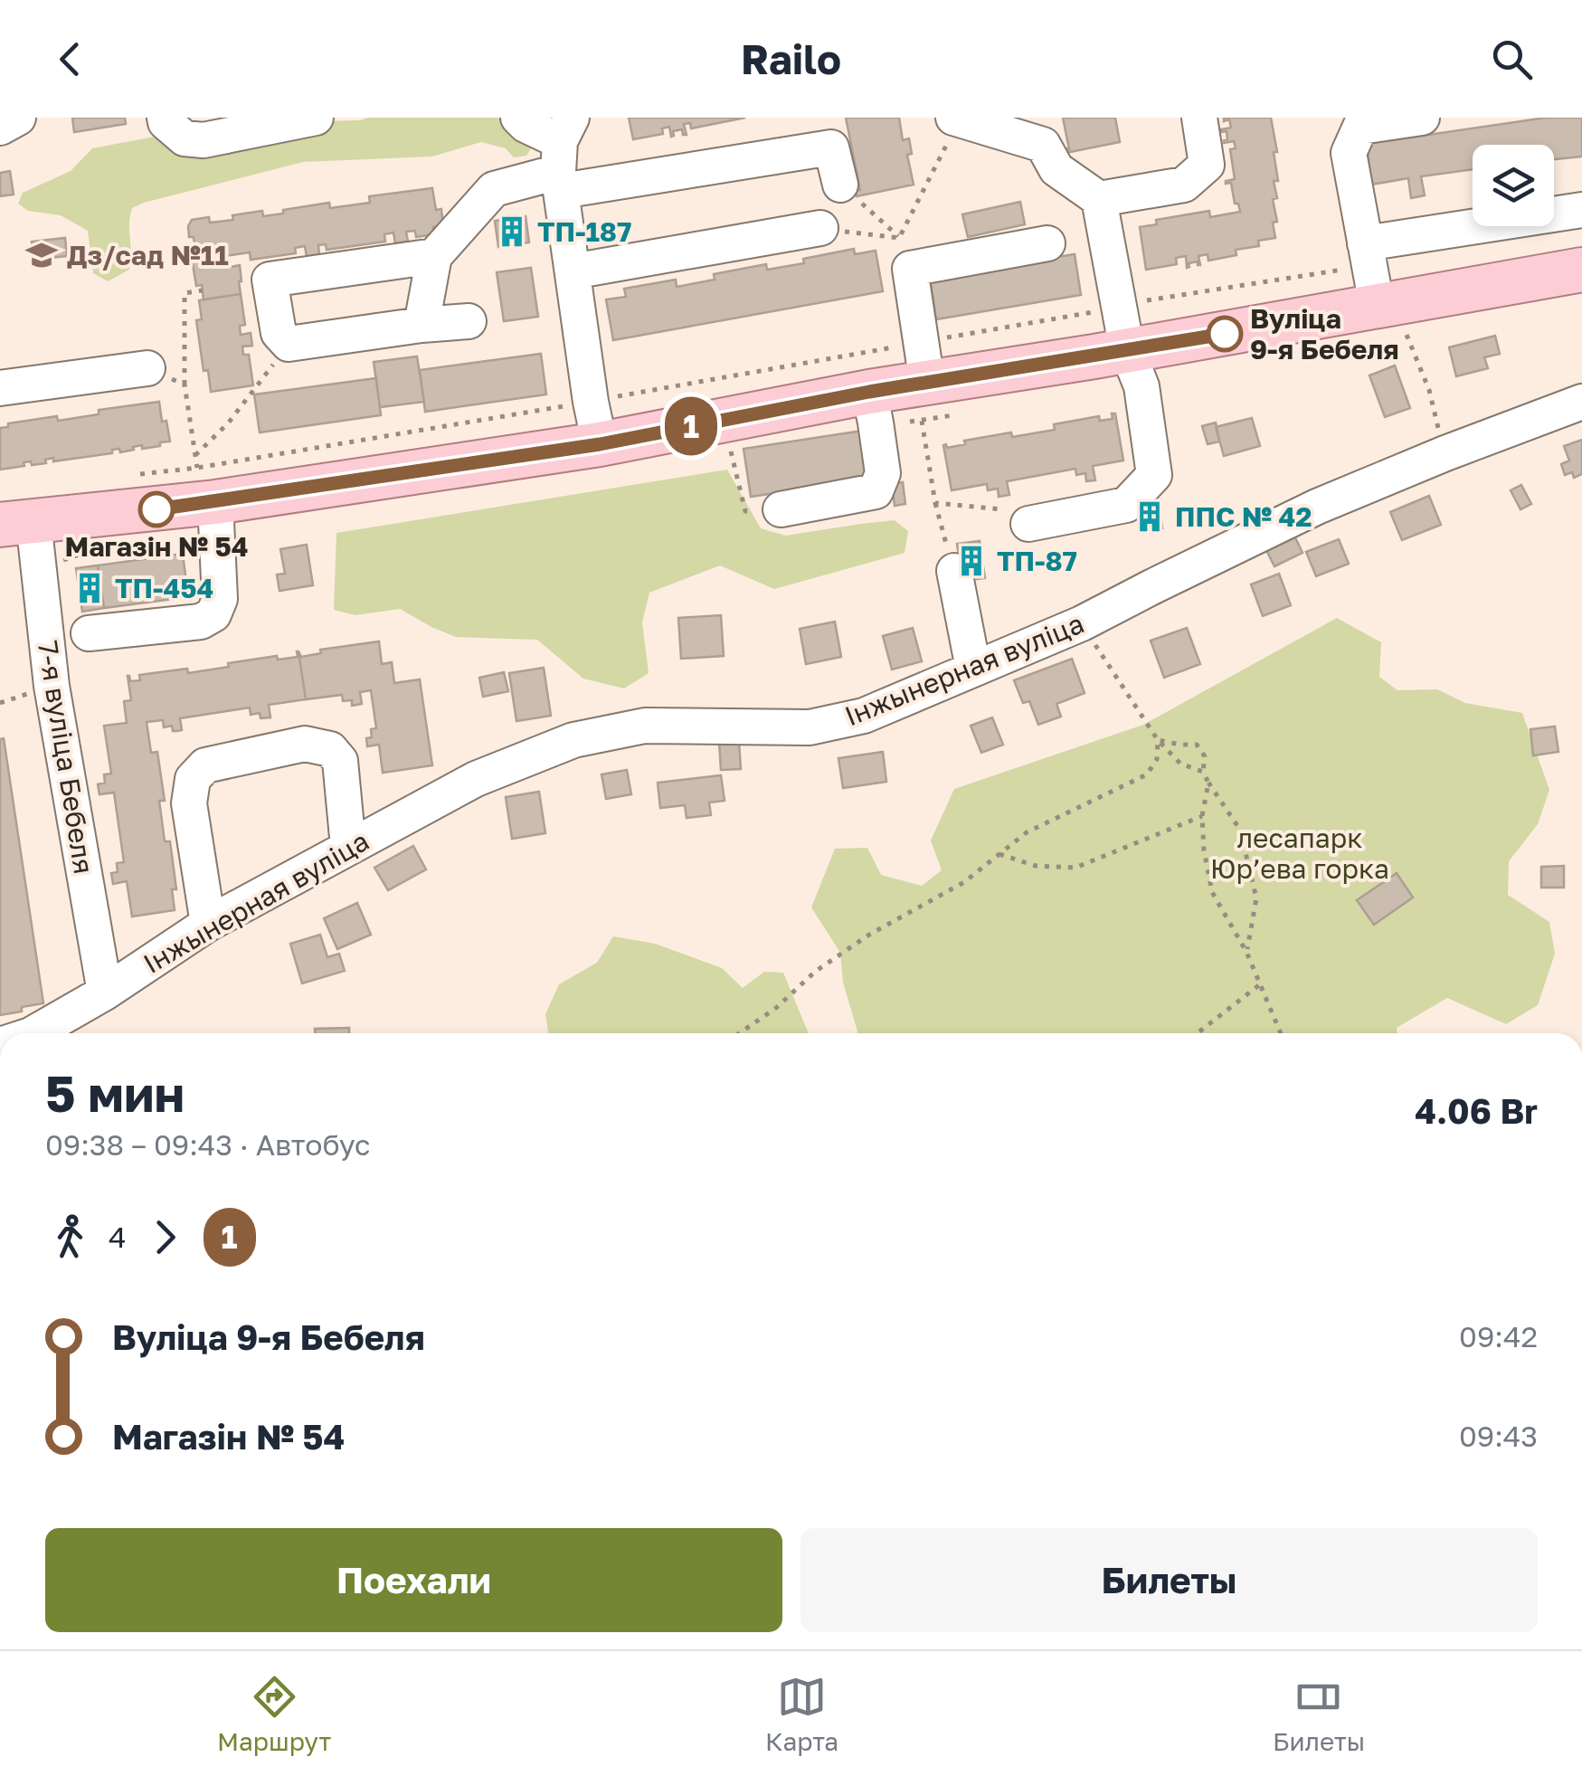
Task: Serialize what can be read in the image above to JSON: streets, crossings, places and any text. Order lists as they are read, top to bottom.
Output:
{
  "streets": {
    "street": ["Інжынерная вуліца", "7-я вуліца Бебеля"]
  },
  "crossings": [
    ["Інжынерная вуліца", "7-я вуліца Бебеля"]
  ],
  "parks": ["лесапарк Юрʼева горка"],
  "places": {
    "building": [
      "ТП-187",
      "ППС № 42",
      "ТП-87",
      "ТП-454"
    ],
    "school or university": ["Дз/сад №11"],
    "other": ["Вуліца 9-я Бебеля", "Магазін № 54"]
  },
  "lines": ["bus line 1"],
  "page": {
    "header": "Railo",
    "on_map": "1",
    "heading": ["5 мин", "09:38 – 09:43 · Автобус", "4.06 Br"],
    "legs": ["4", "1"],
    "list": [
      {
        "name": "Вуліца 9-я Бебеля",
        "value": "09:42"
      },
      {
        "name": "Магазін № 54",
        "value": "09:43"
      }
    ],
    "buttons": ["Поехали", "Билеты"],
    "tabs": ["Маршрут", "Карта", "Билеты"]
  }
}
